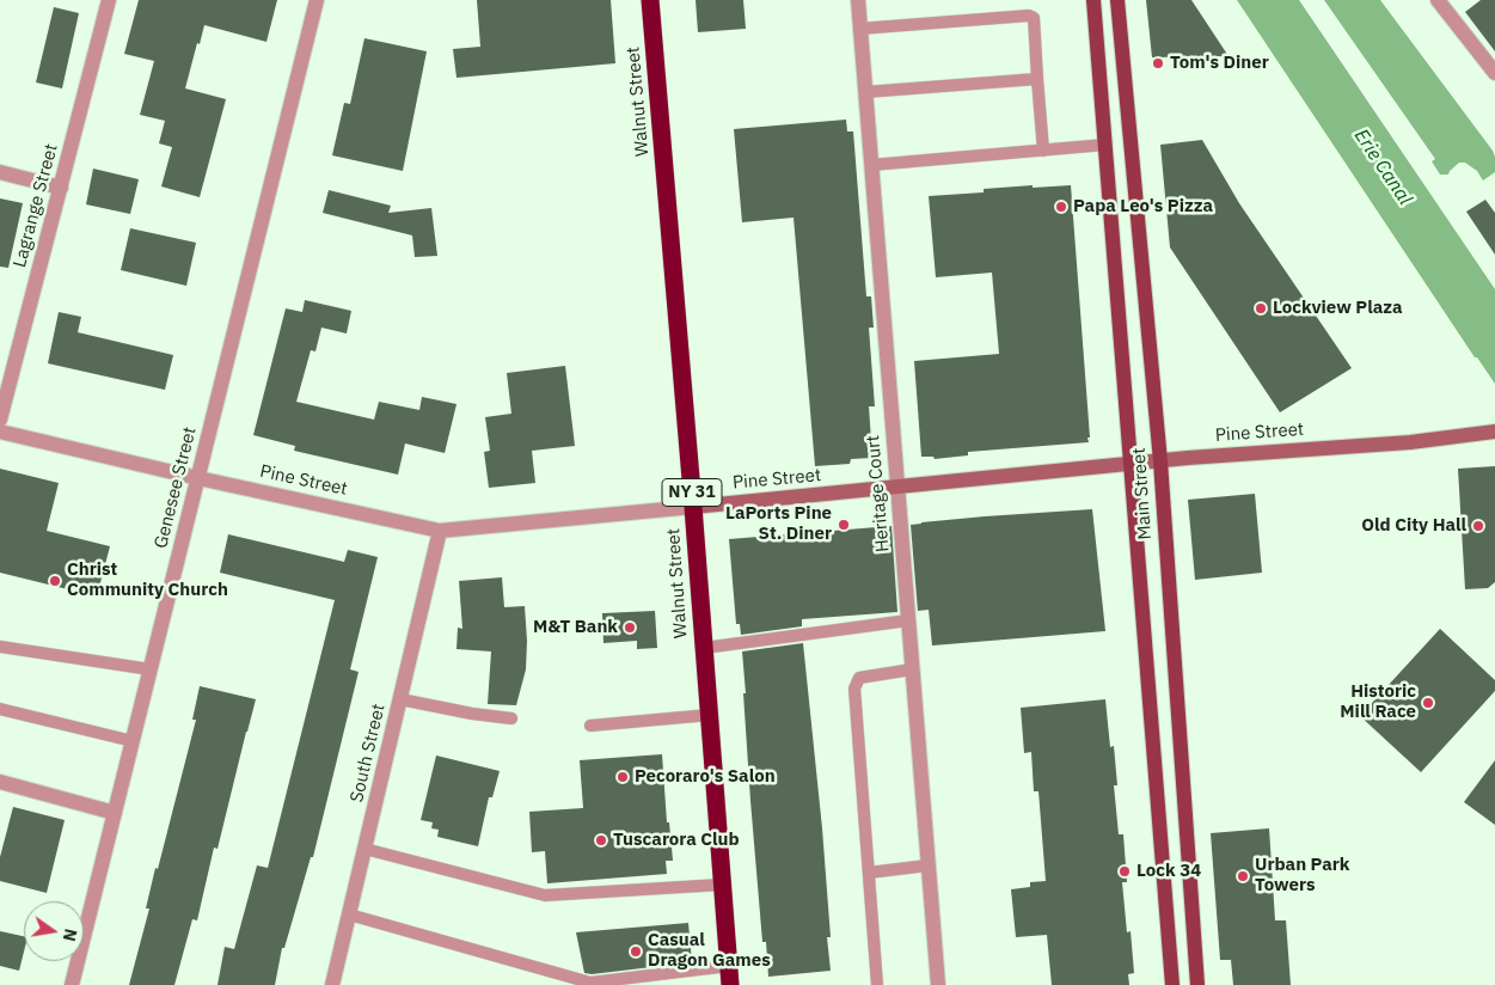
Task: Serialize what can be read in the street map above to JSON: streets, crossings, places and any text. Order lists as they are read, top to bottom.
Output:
{
  "streets": {
    "highway": ["Walnut Street", "NY 31"],
    "main road": ["Main Street"],
    "street": [
      "Lagrange Street",
      "Pine Street",
      "Genesee Street",
      "Heritage Court",
      "South Street"
    ]
  },
  "crossings": [
    ["Walnut Street", "Pine Street"],
    ["Pine Street", "Genesee Street"],
    ["Pine Street", "Heritage Court"],
    ["Pine Street", "Main Street"],
    ["Pine Street", "South Street"]
  ],
  "water": ["Erie Canal"],
  "places": [
    "Tom's Diner",
    "Papa Leo's Pizza",
    "Lockview Plaza",
    "LaPorts Pine St. Diner",
    "Old City Hall",
    "Christ Community Church",
    "M&T Bank",
    "Historic Mill Race",
    "Pecoraro's Salon",
    "Tuscarora Club",
    "Lock 34",
    "Urban Park Towers",
    "Casual Dragon Games"
  ],
  "north": "right"
}
